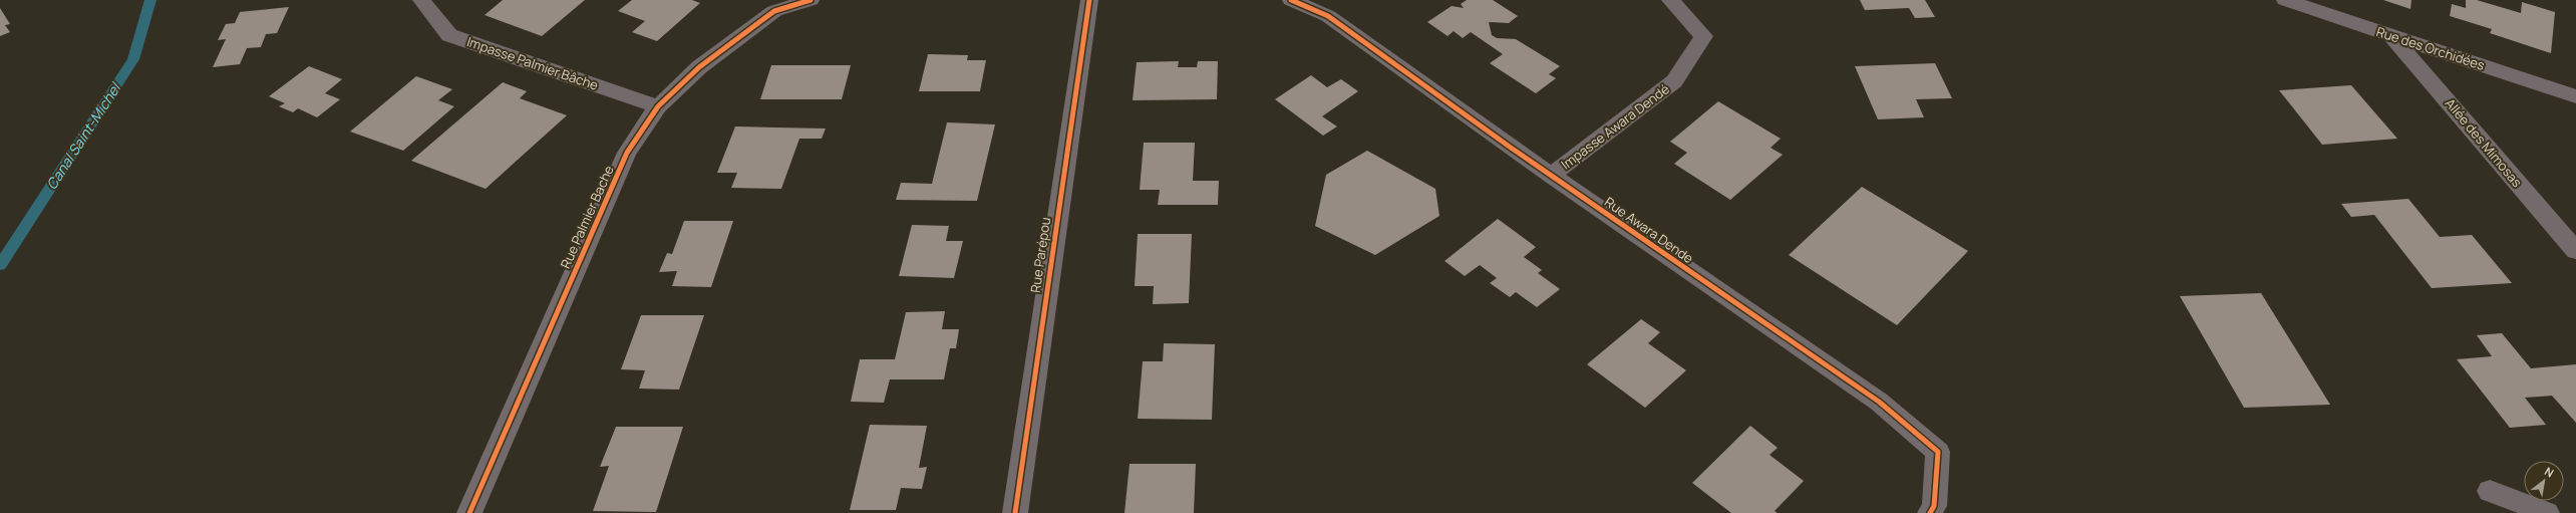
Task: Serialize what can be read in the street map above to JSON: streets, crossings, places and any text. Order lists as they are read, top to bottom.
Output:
{
  "streets": {
    "street": [
      "Rue des Orchidées",
      "Impasse Palmier Bâche",
      "Impasse Awara Dendé",
      "Allée des Mimosas",
      "Rue Palmier Bache",
      "Rue Awara Dende",
      "Rue Parépou"
    ]
  },
  "crossings": [
    ["Rue des Orchidées", "Allée des Mimosas"],
    ["Impasse Palmier Bâche", "Rue Palmier Bache"],
    ["Impasse Awara Dendé", "Rue Awara Dende"]
  ],
  "water": ["Canal Saint-Michel"],
  "north": "top right"
}
